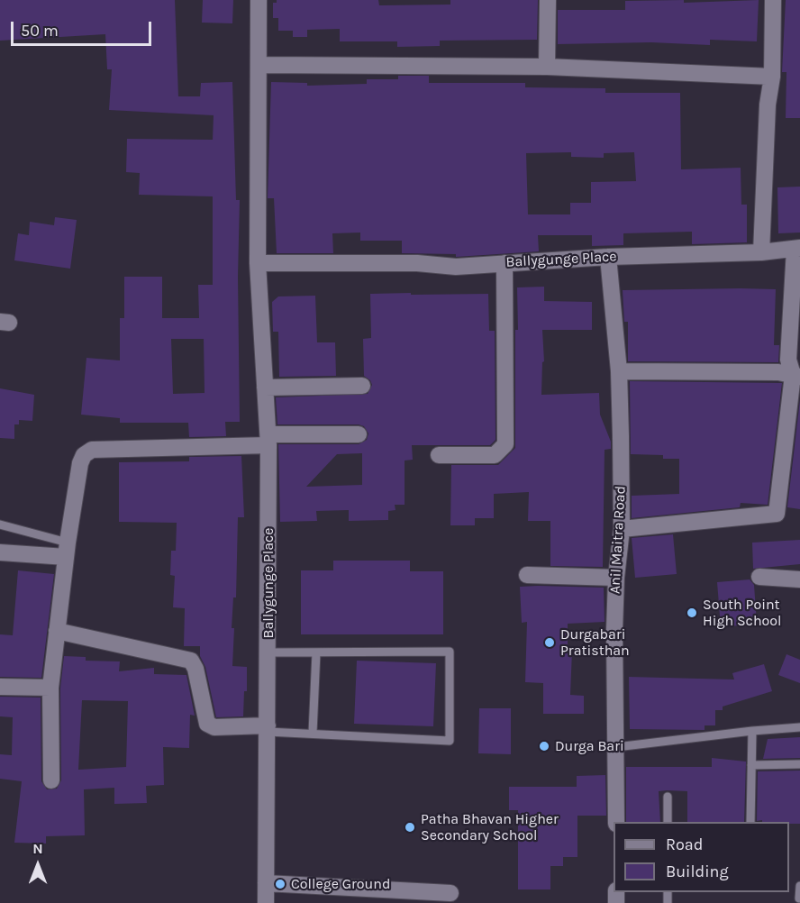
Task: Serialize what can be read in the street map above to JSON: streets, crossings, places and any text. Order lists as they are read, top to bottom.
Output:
{
  "streets": {
    "street": ["Ballygunge Place", "Anil Maitra Road"]
  },
  "crossings": [
    ["Ballygunge Place", "Anil Maitra Road"]
  ],
  "places": [
    "South Point High School",
    "Durgabari Pratisthan",
    "Durga Bari",
    "Patha Bhavan Higher Secondary School",
    "College Ground"
  ],
  "legend": ["Road", "Building"],
  "scale_bar": "50 m",
  "north": "top"
}
